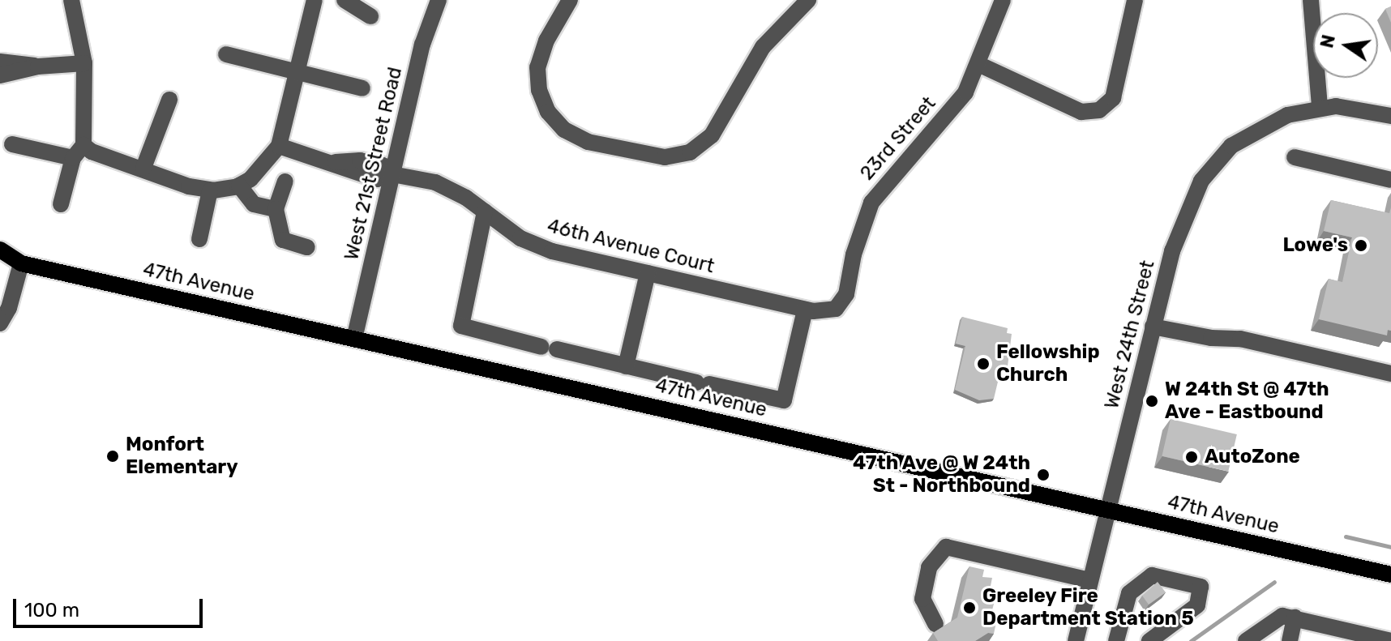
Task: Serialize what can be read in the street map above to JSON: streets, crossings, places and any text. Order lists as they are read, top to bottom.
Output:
{
  "streets": {
    "main road": ["47th Avenue"],
    "street": [
      "23rd Street",
      "West 21st Street Road",
      "46th Avenue Court",
      "West 24th Street"
    ]
  },
  "crossings": [
    ["23rd Street", "46th Avenue Court"],
    ["West 21st Street Road", "46th Avenue Court"],
    ["West 21st Street Road", "47th Avenue"],
    ["47th Avenue", "West 24th Street"]
  ],
  "places": [
    "Lowe's",
    "Fellowship Church",
    "W 24th St @ 47th Ave - Eastbound",
    "Monfort Elementary",
    "AutoZone",
    "47th Ave @ W 24th St - Northbound",
    "Greeley Fire Department Station 5"
  ],
  "scale_bar": "100 m",
  "north": "left"
}
